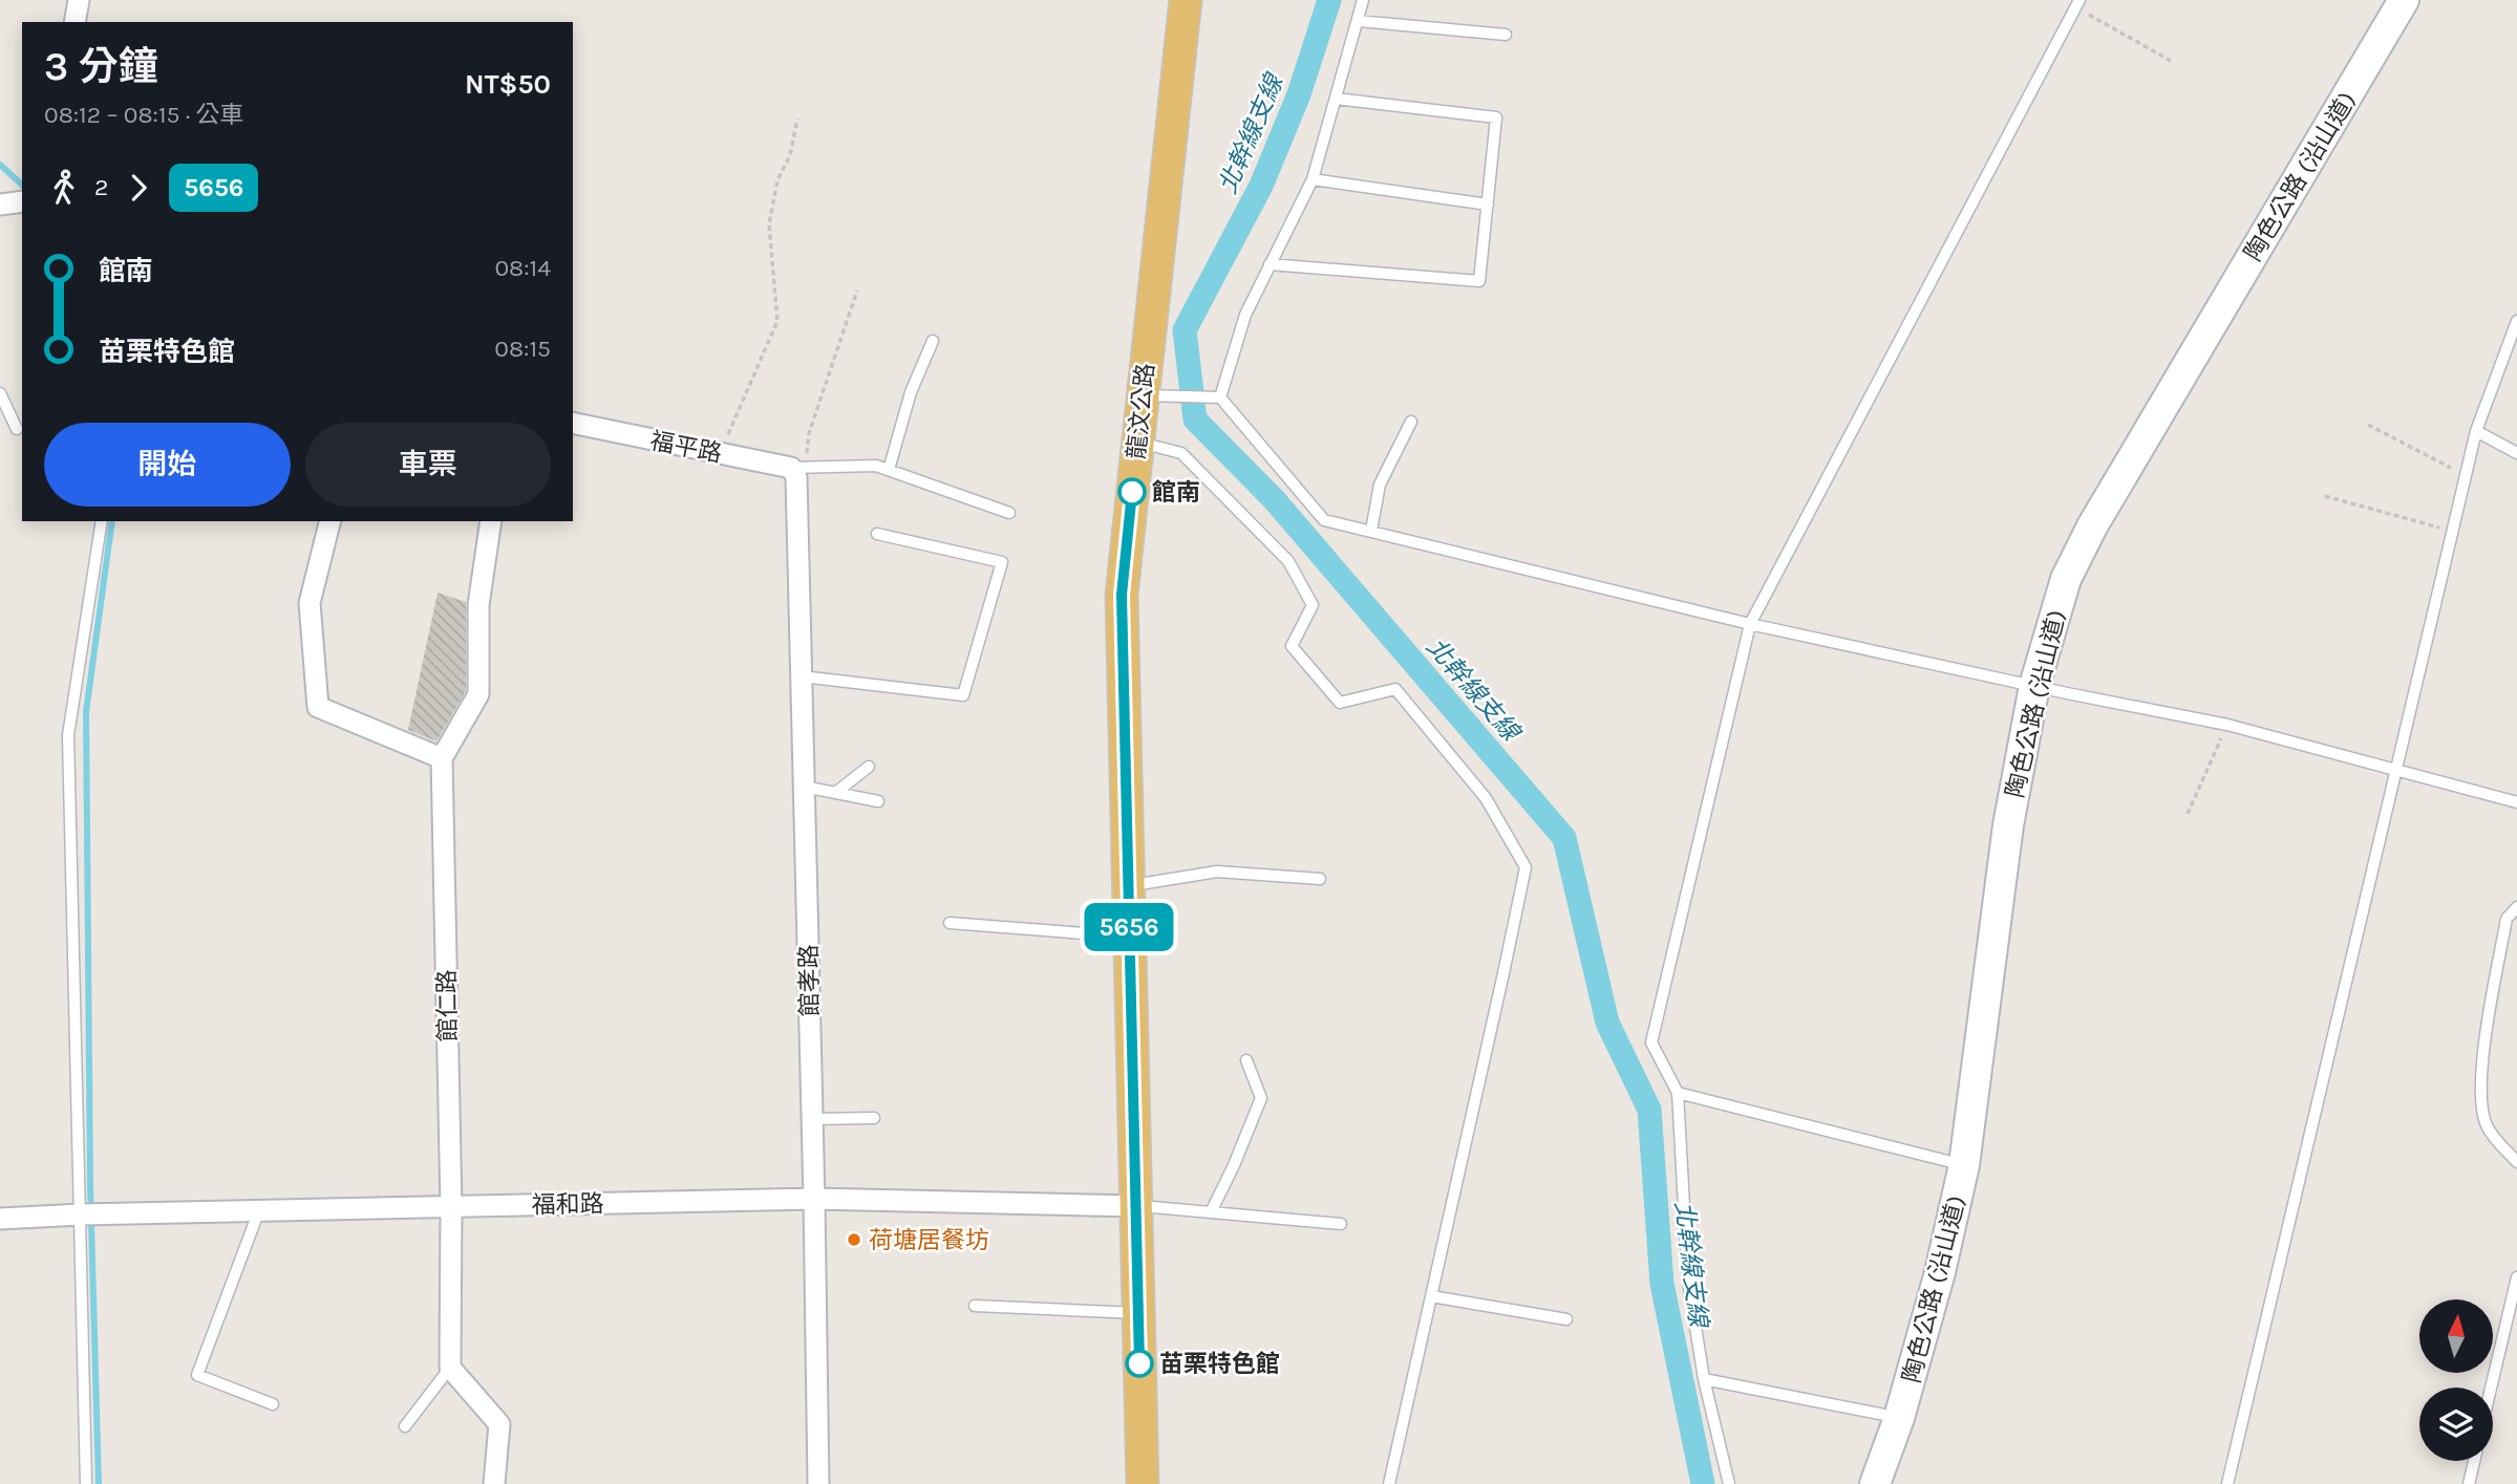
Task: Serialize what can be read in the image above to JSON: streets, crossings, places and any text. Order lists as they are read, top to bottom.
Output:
{
  "streets": {
    "main road": ["陶色公路 (沿山道)", "龍汶公路"],
    "street": [
      "福平路",
      "館孝路",
      "館仁路",
      "福和路"
    ]
  },
  "crossings": [
    ["龍汶公路", "福和路"],
    ["福平路", "館孝路"],
    ["館孝路", "福和路"],
    ["館仁路", "福和路"]
  ],
  "water": ["北幹線支線"],
  "places": ["館南", "荷塘居餐坊", "苗栗特色館"],
  "lines": ["bus line 5656"],
  "north": "top",
  "page": {
    "on_map": "5656",
    "heading": ["3 分鐘", "08:12 – 08:15 · 公車", "NT$50"],
    "legs": ["2", "5656"],
    "list": [
      {
        "name": "館南",
        "value": "08:14"
      },
      {
        "name": "苗栗特色館",
        "value": "08:15"
      }
    ],
    "buttons": ["開始", "車票"]
  }
}
